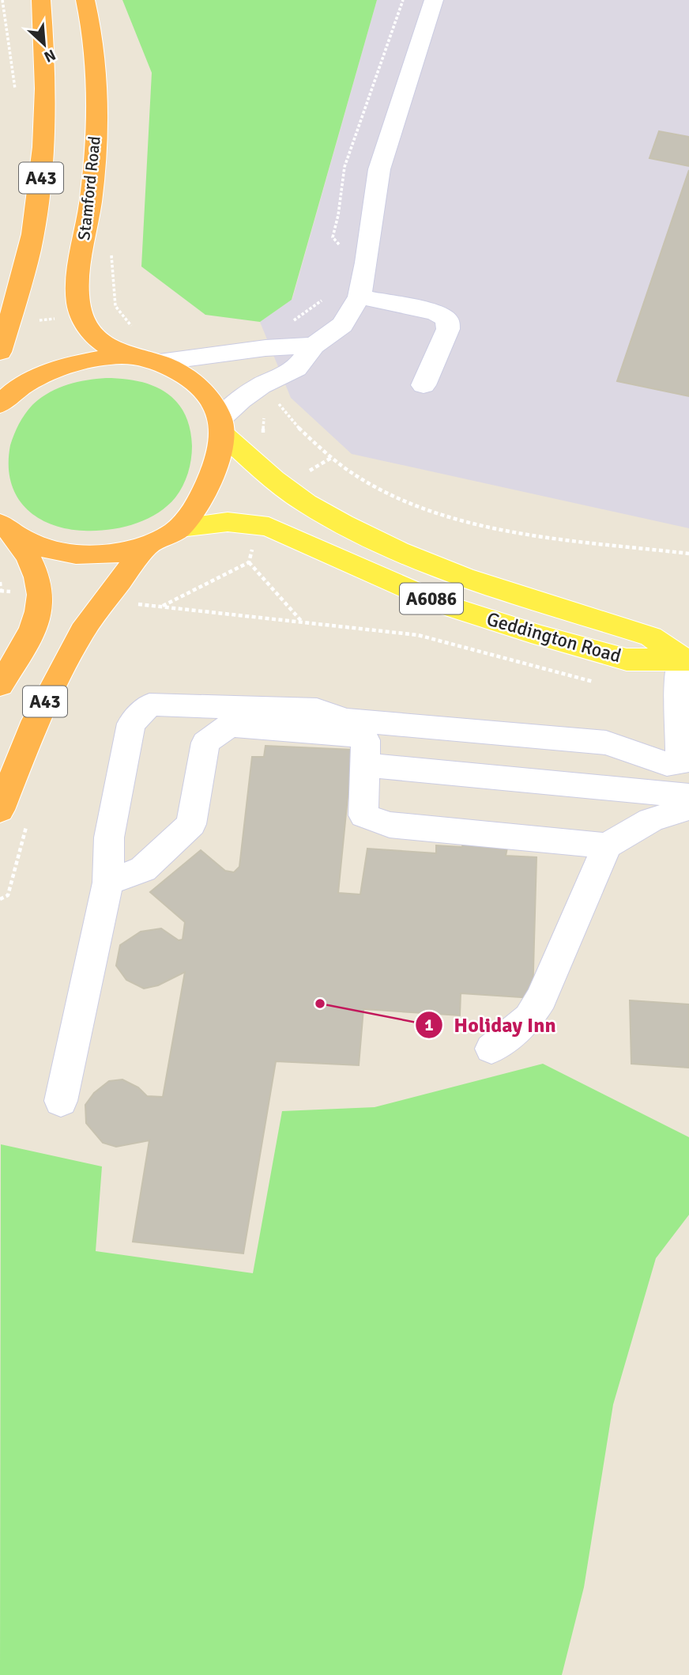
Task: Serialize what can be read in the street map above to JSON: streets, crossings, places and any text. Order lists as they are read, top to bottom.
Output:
{
  "streets": {
    "highway": ["A43", "Stamford Road"],
    "main road": ["A6086", "Geddington Road"]
  },
  "crossings": [
    ["A43", "Stamford Road"],
    ["A43", "Geddington Road"]
  ],
  "places": ["Holiday Inn"],
  "north": "bottom right"
}
